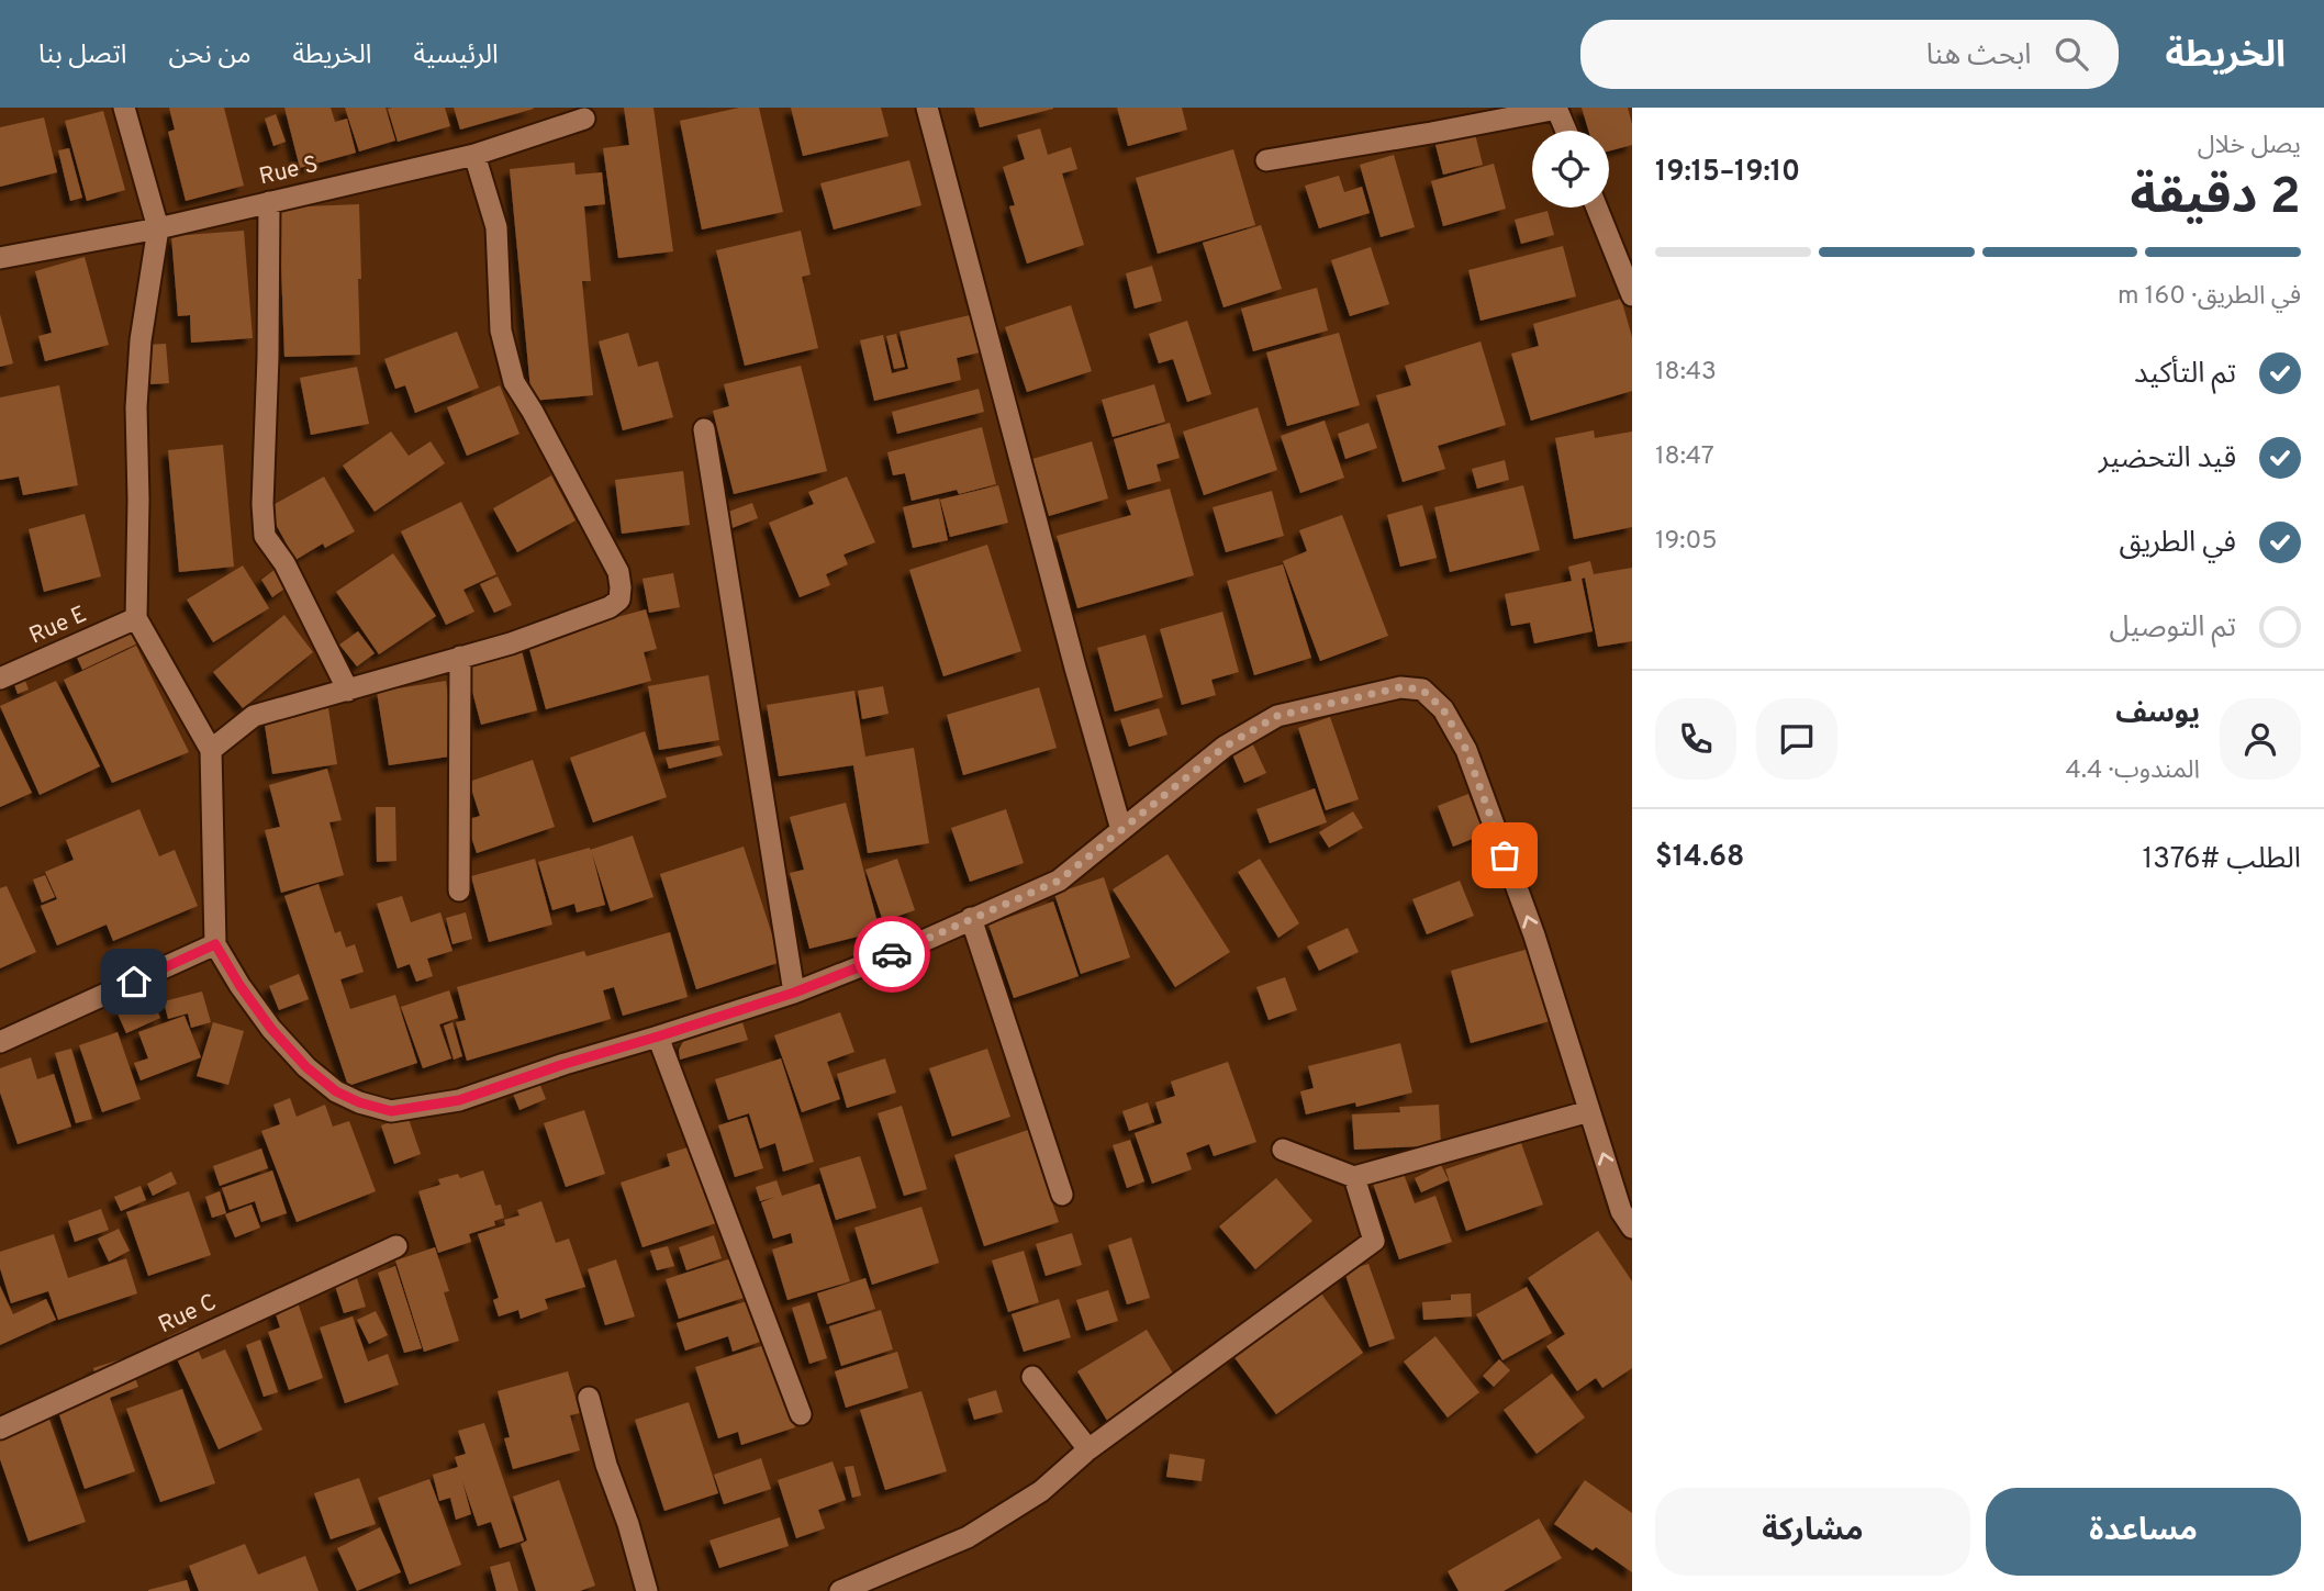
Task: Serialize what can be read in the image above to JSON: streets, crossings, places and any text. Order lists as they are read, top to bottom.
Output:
{
  "streets": {
    "street": ["Rue S", "Rue E", "Rue C"]
  },
  "page": {
    "header": "الخريطة",
    "search": "ابحث هنا",
    "nav": [
      "الرئيسية",
      "الخريطة",
      "من نحن",
      "اتصل بنا"
    ],
    "heading": ["2 دقيقة", "يصل خلال", "19:10–19:15"],
    "panel": [
      "يوسف",
      "المندوب · 4.4",
      "الطلب #1376",
      "$14.68"
    ],
    "bar": "في الطريق · 160 m",
    "list": [
      ["تم التأكيد", "18:43"],
      ["قيد التحضير", "18:47"],
      ["في الطريق", "19:05"],
      "تم التوصيل"
    ],
    "buttons": ["مساعدة", "مشاركة"]
  }
}
